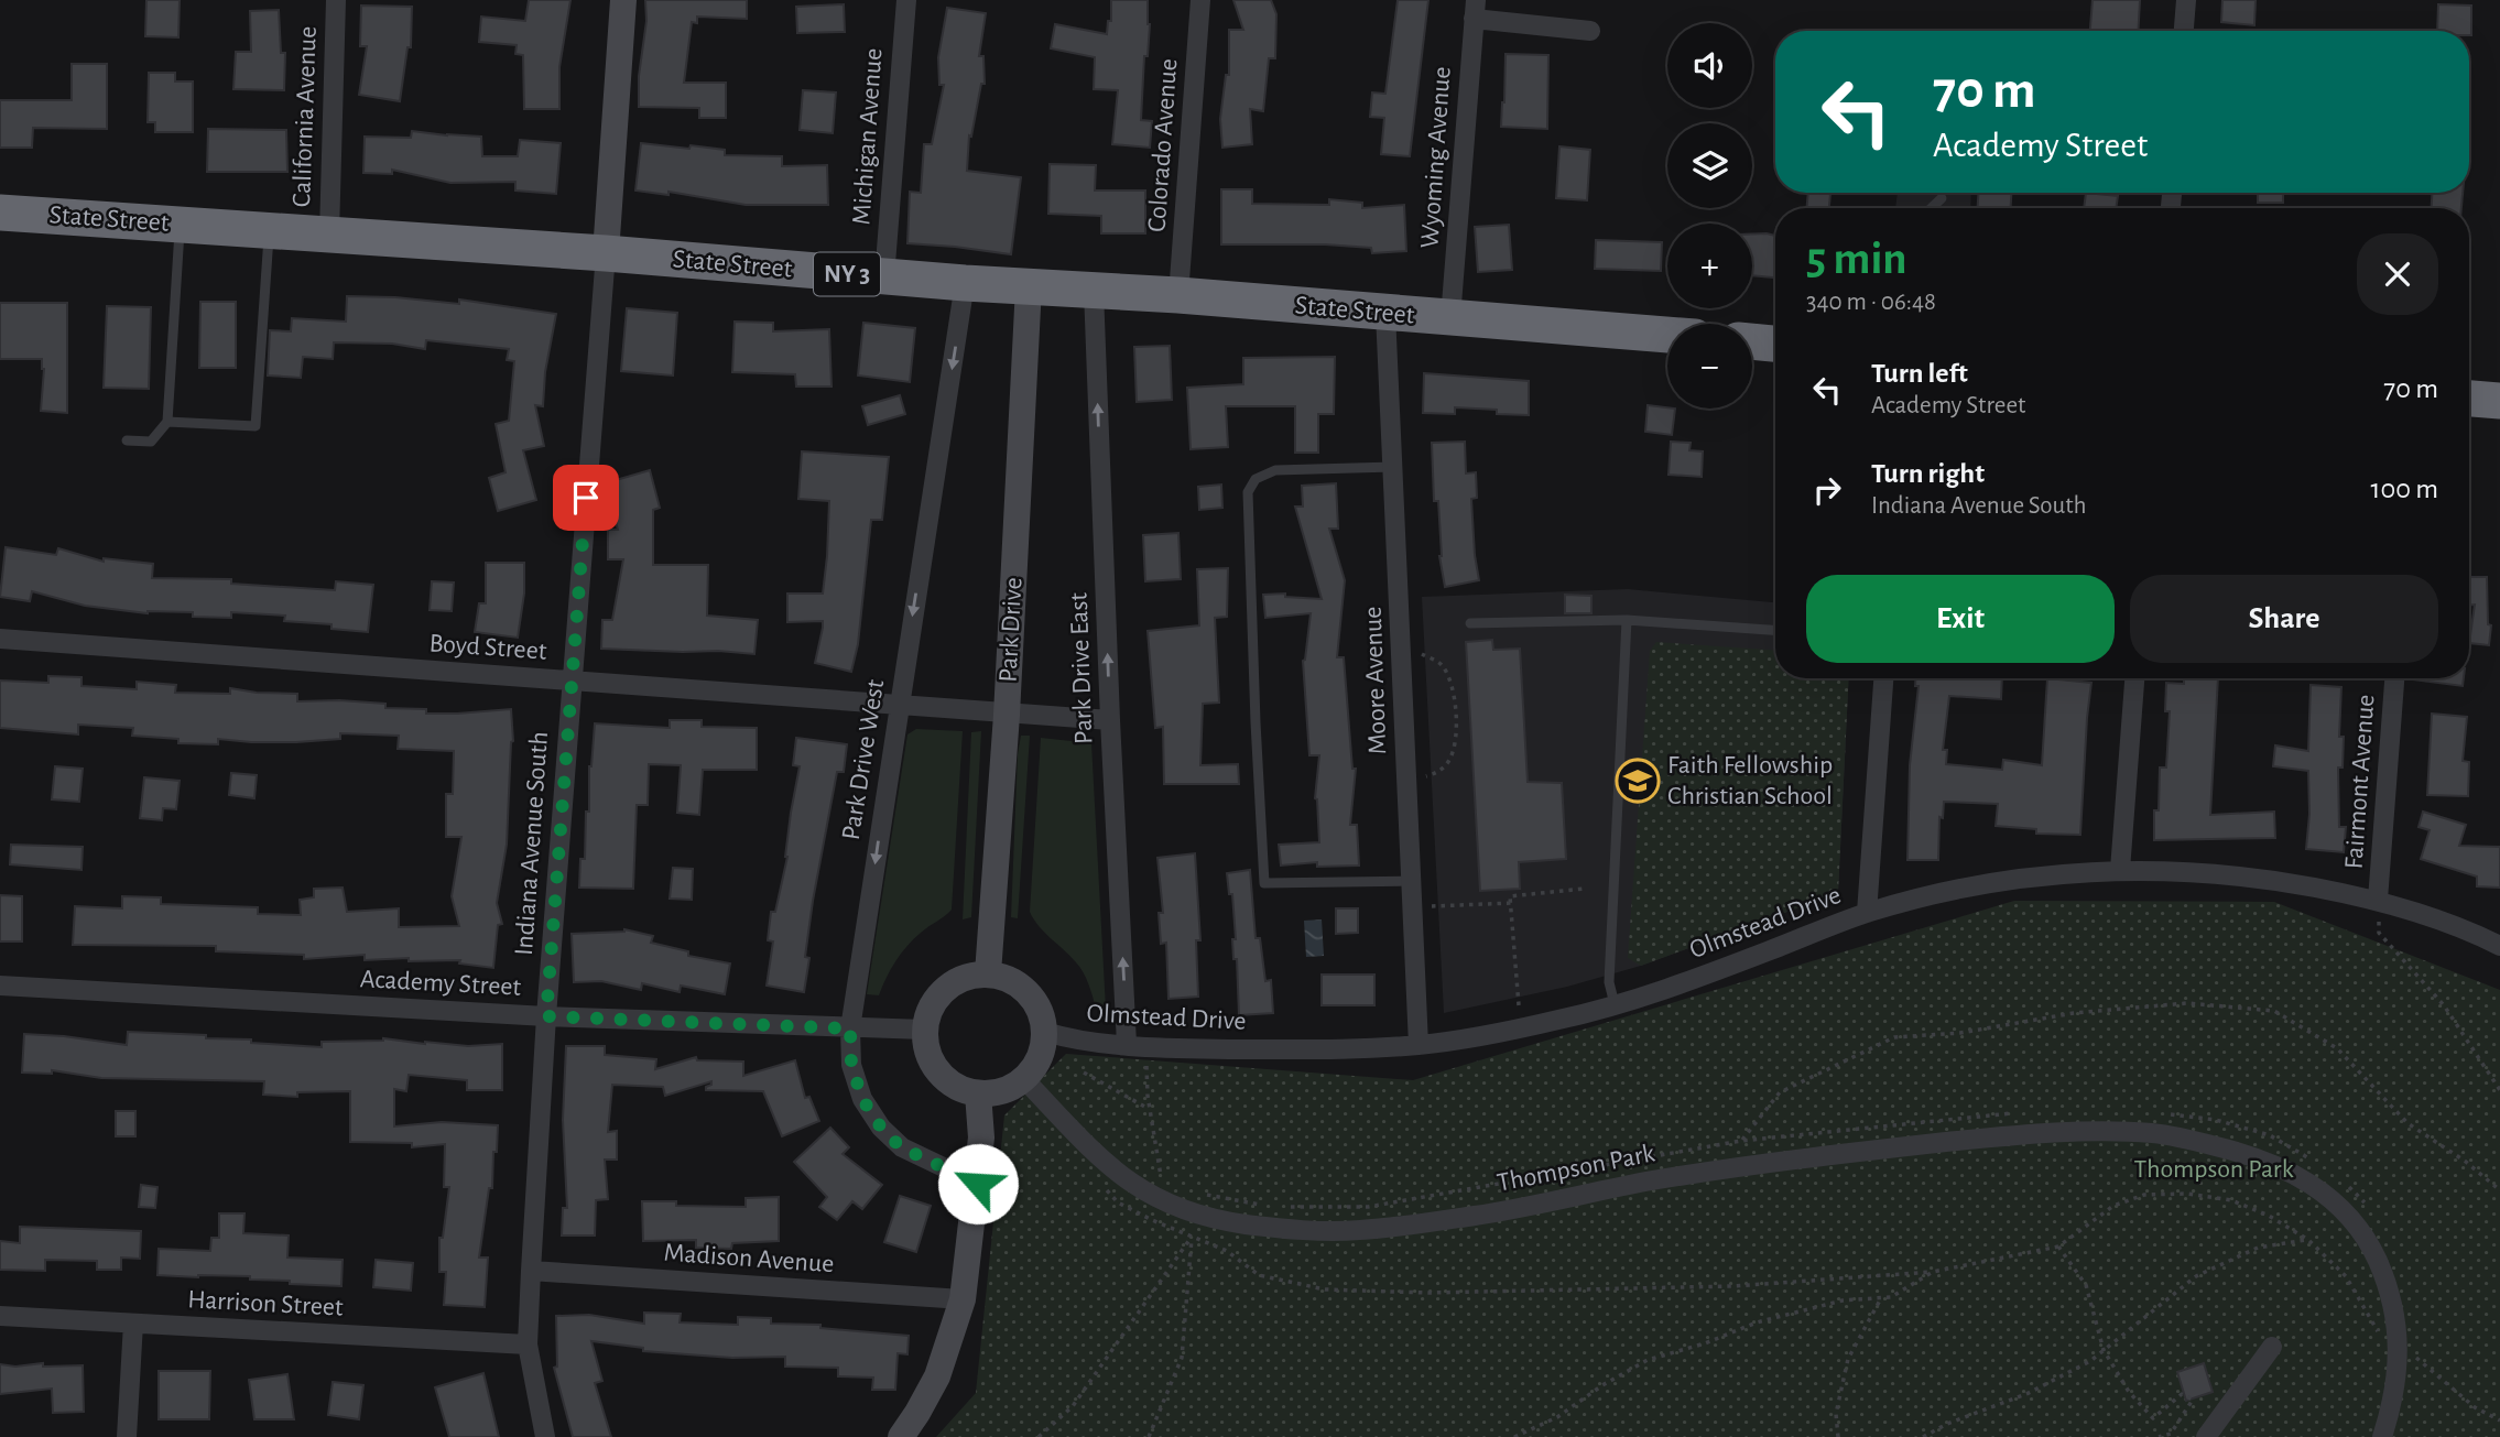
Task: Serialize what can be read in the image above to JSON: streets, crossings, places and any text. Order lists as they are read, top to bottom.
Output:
{
  "streets": {
    "highway": ["State Street", "NY 3"],
    "street": [
      "California Avenue",
      "Michigan Avenue",
      "Colorado Avenue",
      "Wyoming Avenue",
      "Park Drive",
      "Boyd Street",
      "Park Drive East",
      "Moore Avenue",
      "Park Drive West",
      "Fairmont Avenue",
      "Indiana Avenue South",
      "Olmstead Drive",
      "Academy Street",
      "Thompson Park",
      "Madison Avenue",
      "Harrison Street"
    ]
  },
  "crossings": [
    ["California Avenue", "State Street"],
    ["Michigan Avenue", "State Street"],
    ["Colorado Avenue", "State Street"],
    ["Wyoming Avenue", "State Street"],
    ["State Street", "Park Drive"],
    ["State Street", "Park Drive East"],
    ["State Street", "Moore Avenue"],
    ["State Street", "Park Drive West"],
    ["State Street", "Indiana Avenue South"],
    ["Park Drive", "Boyd Street"],
    ["Park Drive", "Olmstead Drive"],
    ["Park Drive", "Academy Street"],
    ["Park Drive", "Thompson Park"],
    ["Boyd Street", "Park Drive East"],
    ["Boyd Street", "Park Drive West"],
    ["Boyd Street", "Indiana Avenue South"],
    ["Park Drive East", "Olmstead Drive"],
    ["Moore Avenue", "Olmstead Drive"],
    ["Park Drive West", "Academy Street"],
    ["Fairmont Avenue", "Olmstead Drive"],
    ["Indiana Avenue South", "Academy Street"],
    ["Indiana Avenue South", "Madison Avenue"],
    ["Indiana Avenue South", "Harrison Street"],
    ["Olmstead Drive", "Academy Street"],
    ["Olmstead Drive", "Thompson Park"],
    ["Academy Street", "Thompson Park"]
  ],
  "one_way": ["Park Drive East", "Park Drive West"],
  "parks": ["Thompson Park"],
  "places": {
    "school or university": ["Faith Fellowship Christian School"]
  },
  "page": {
    "map_buttons": ["+", "−"],
    "turn": ["70 m", "Academy Street"],
    "heading": ["5 min", "340 m · 06:48"],
    "list": [
      {
        "name": "Turn left",
        "note": "Academy Street",
        "value": "70 m"
      },
      {
        "name": "Turn right",
        "note": "Indiana Avenue South",
        "value": "100 m"
      }
    ],
    "buttons": ["Exit", "Share"]
  }
}
